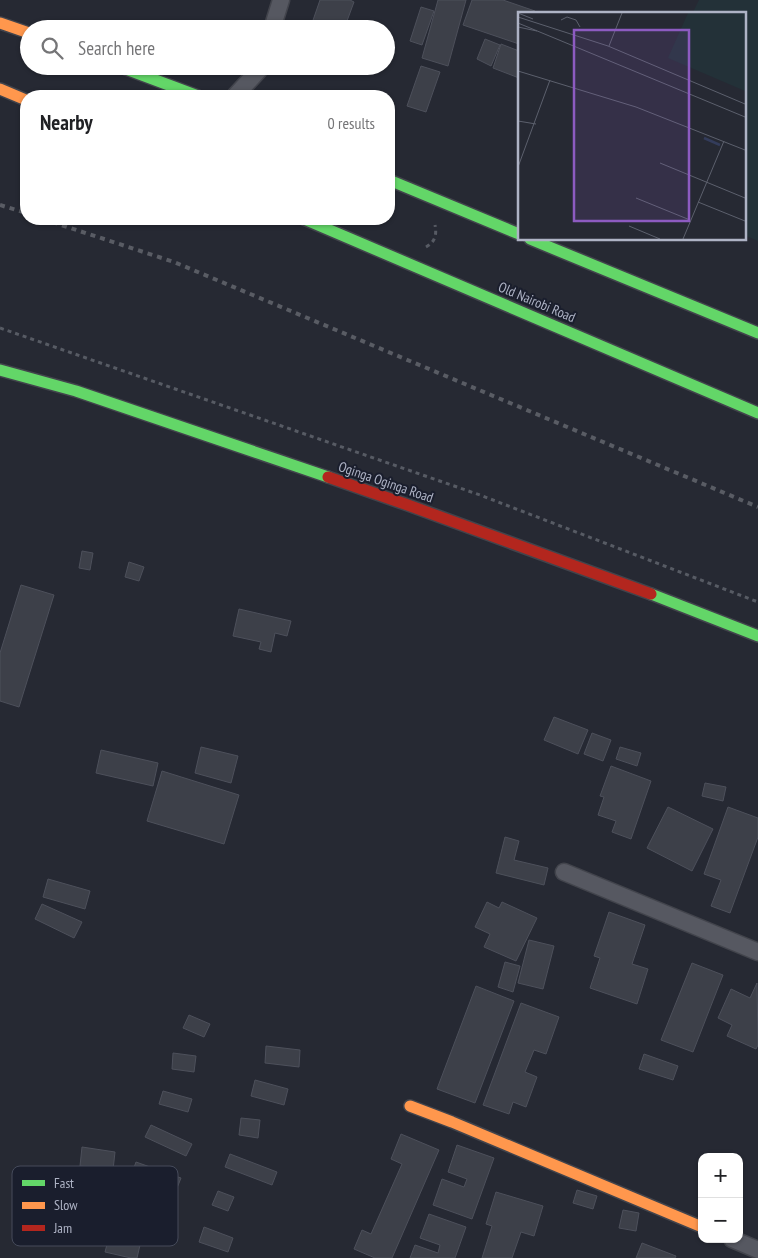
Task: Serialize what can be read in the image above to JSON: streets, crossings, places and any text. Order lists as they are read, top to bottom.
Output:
{
  "streets": {
    "main road": ["Old Nairobi Road", "Oginga Oginga Road"]
  },
  "legend": ["Fast", "Slow", "Jam"],
  "page": {
    "search": "Search here",
    "heading": ["Nearby", "0 results"],
    "map_buttons": ["+", "−"]
  }
}
